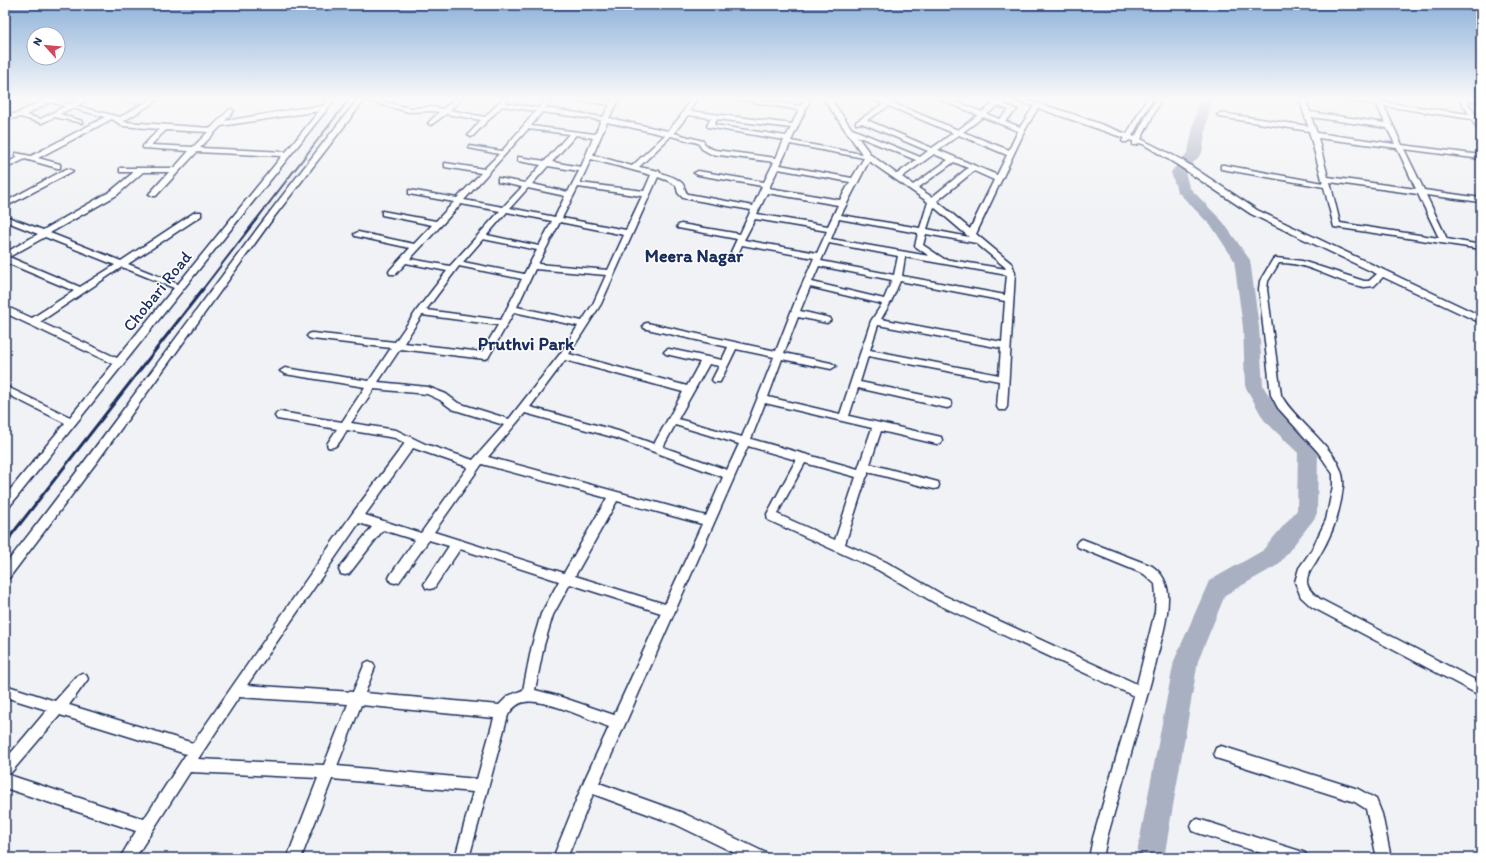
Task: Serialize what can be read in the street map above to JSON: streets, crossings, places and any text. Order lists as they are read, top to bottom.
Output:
{
  "streets": {
    "street": ["Chobari Road"]
  },
  "districts": ["Meera Nagar", "Pruthvi Park"],
  "north": "top left"
}
